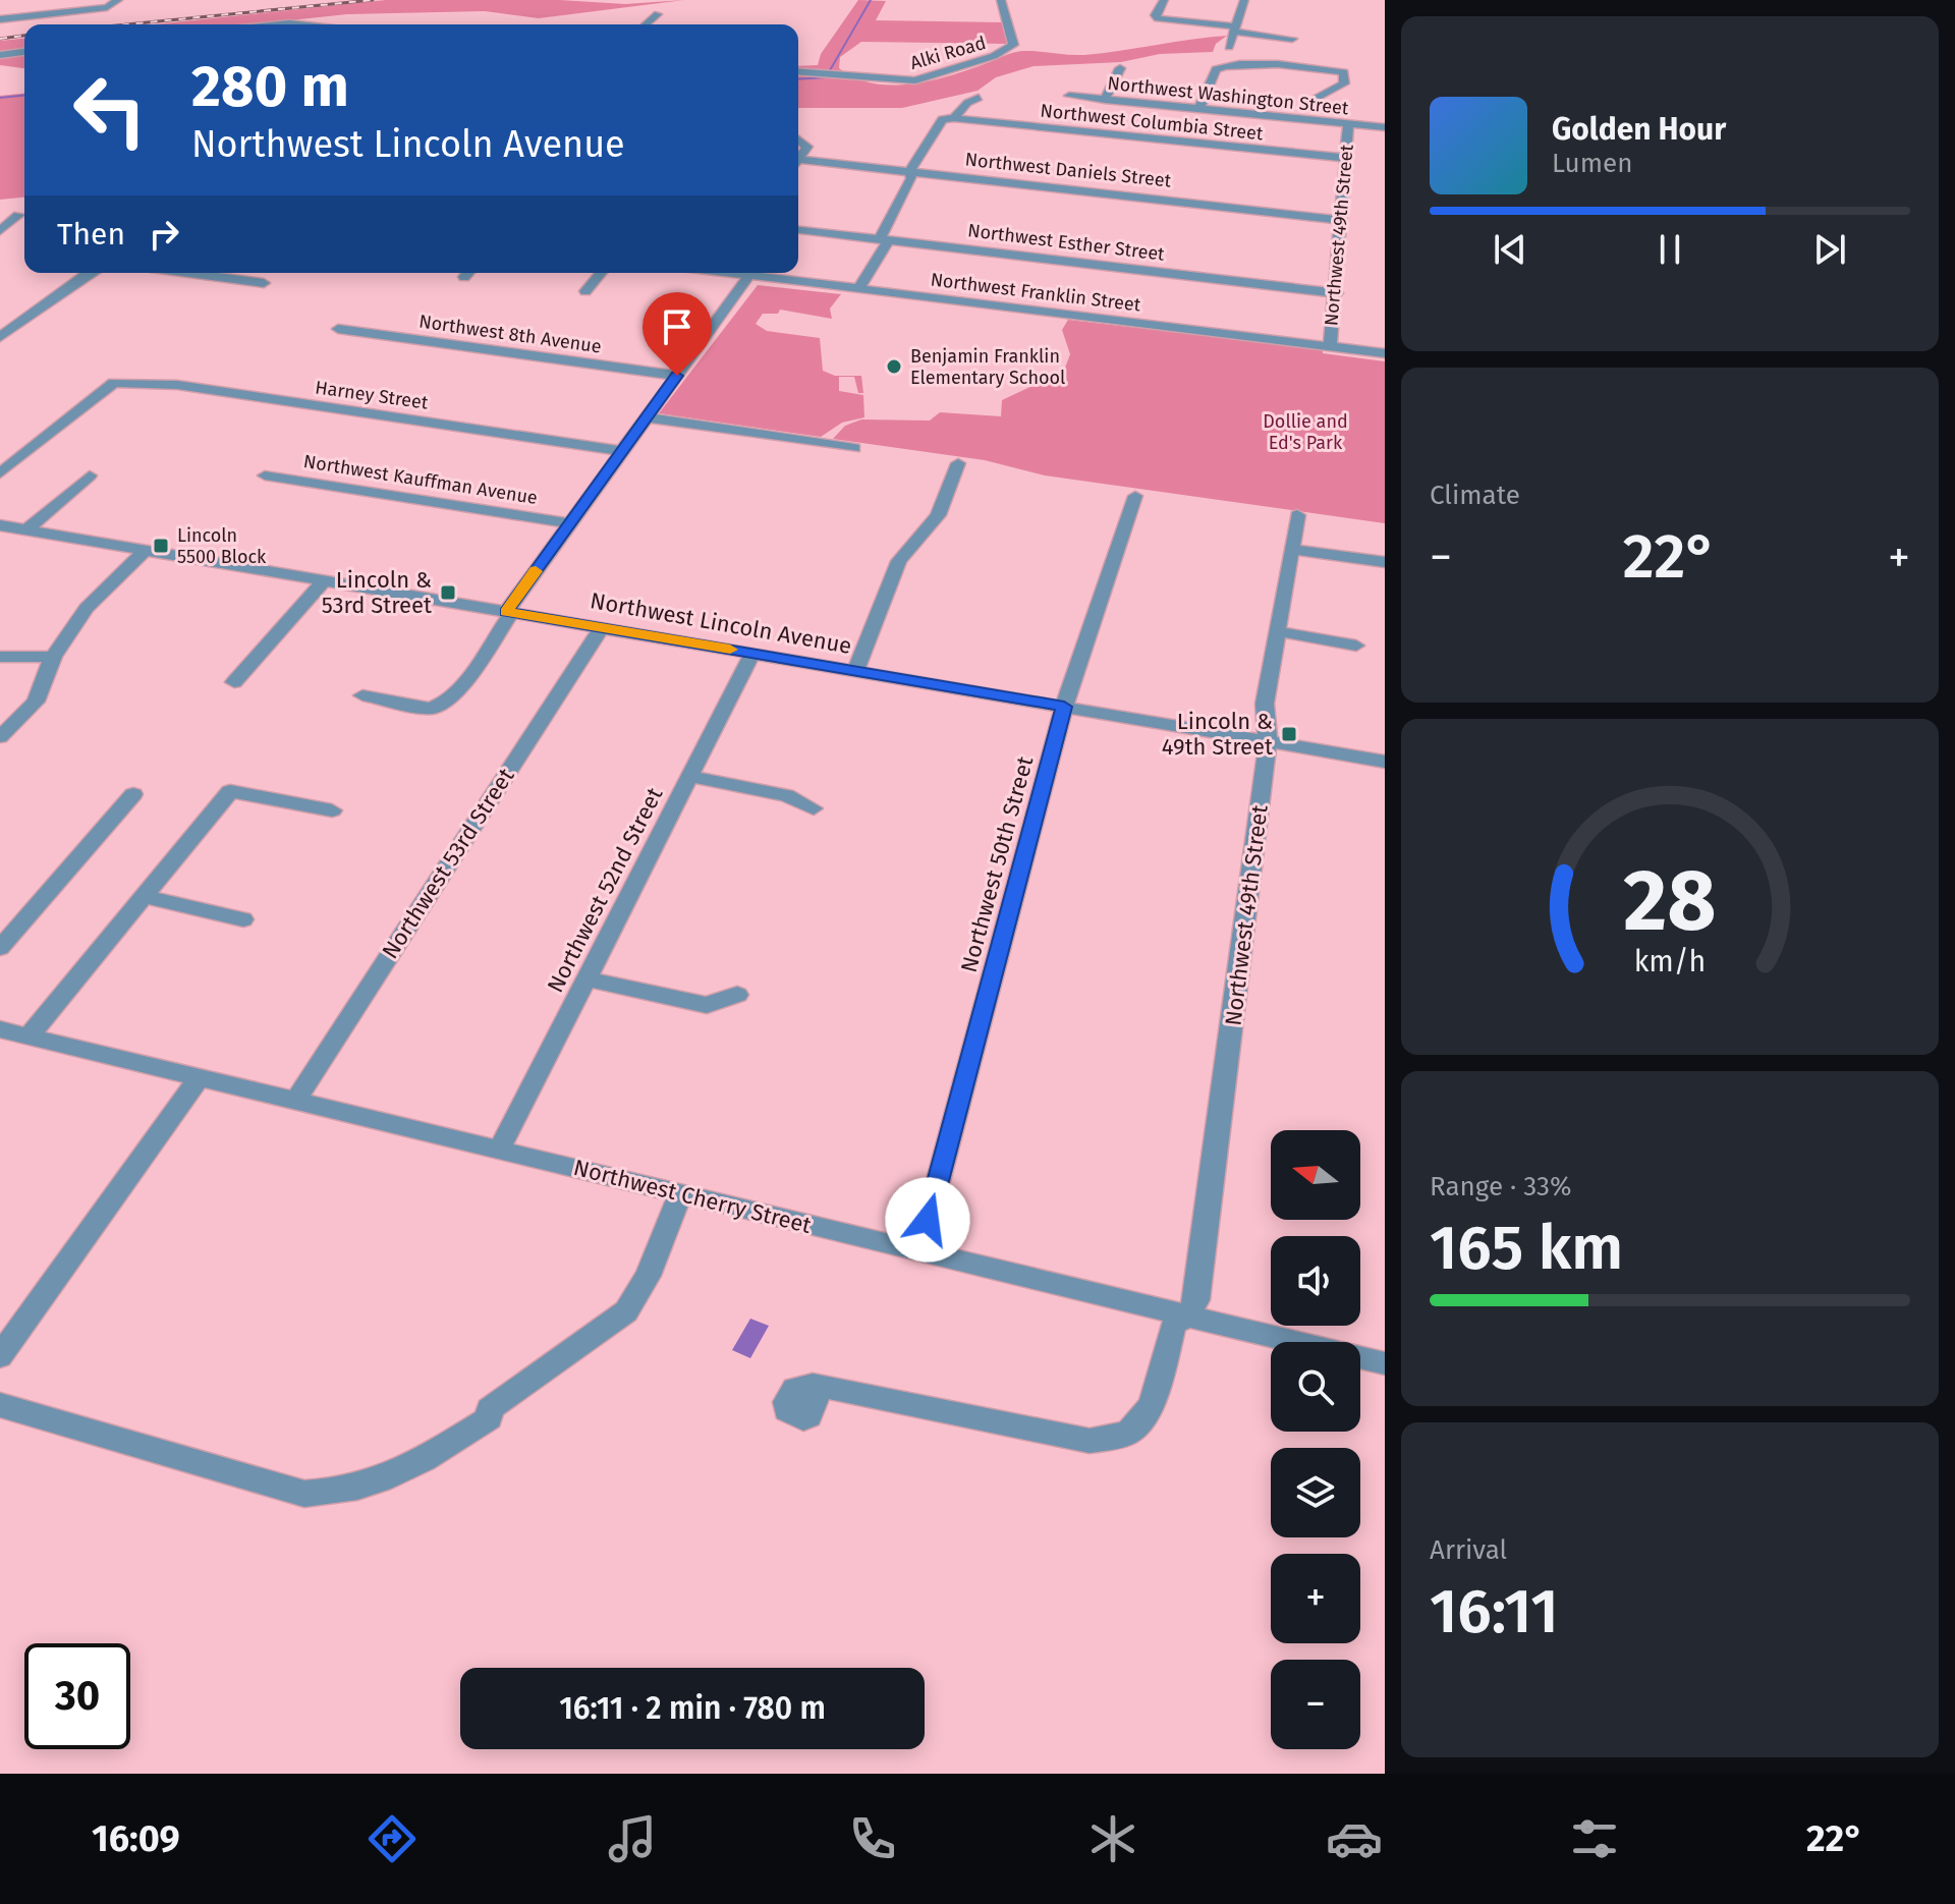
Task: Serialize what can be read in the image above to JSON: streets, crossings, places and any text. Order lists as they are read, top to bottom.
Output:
{
  "streets": {
    "street": [
      "Alki Road",
      "Northwest Washington Street",
      "Northwest Columbia Street",
      "Northwest Daniels Street",
      "Northwest 49th Street",
      "Northwest Esther Street",
      "Northwest Franklin Street",
      "Northwest 8th Avenue",
      "Harney Street",
      "Northwest Kauffman Avenue",
      "Northwest Lincoln Avenue",
      "Northwest 53rd Street",
      "Northwest 50th Street",
      "Northwest 52nd Street",
      "Northwest Cherry Street"
    ]
  },
  "crossings": [
    ["Northwest Washington Street", "Northwest 49th Street"],
    ["Northwest Columbia Street", "Northwest 49th Street"],
    ["Northwest Daniels Street", "Northwest 49th Street"],
    ["Northwest 49th Street", "Northwest Esther Street"],
    ["Northwest 49th Street", "Northwest Franklin Street"],
    ["Northwest 49th Street", "Northwest Lincoln Avenue"],
    ["Northwest 49th Street", "Northwest Cherry Street"],
    ["Northwest Lincoln Avenue", "Northwest 53rd Street"],
    ["Northwest Lincoln Avenue", "Northwest 50th Street"],
    ["Northwest Lincoln Avenue", "Northwest 52nd Street"],
    ["Northwest 53rd Street", "Northwest Cherry Street"],
    ["Northwest 50th Street", "Northwest Cherry Street"],
    ["Northwest 52nd Street", "Northwest Cherry Street"]
  ],
  "parks": ["Dollie and Ed's Park"],
  "places": {
    "other": ["Benjamin Franklin Elementary School"],
    "transit": ["Lincoln 5500 Block", "Lincoln & 53rd Street", "Lincoln & 49th Street"]
  },
  "north": "left",
  "page": {
    "turn": ["280 m", "Northwest Lincoln Avenue"],
    "song": ["Golden Hour", "Lumen"],
    "then": "Then",
    "tile": [
      "Climate",
      ["Range · 33%", "165 km"],
      ["Arrival", "16:11"]
    ],
    "heat": ["−", "22°", "+"],
    "map_buttons": ["+", "−"],
    "limit": "30",
    "trip": "16:11 · 2 min · 780 m",
    "tabs": ["16:09", "22°"],
    "gauge": ["28", "km/h"]
  }
}
